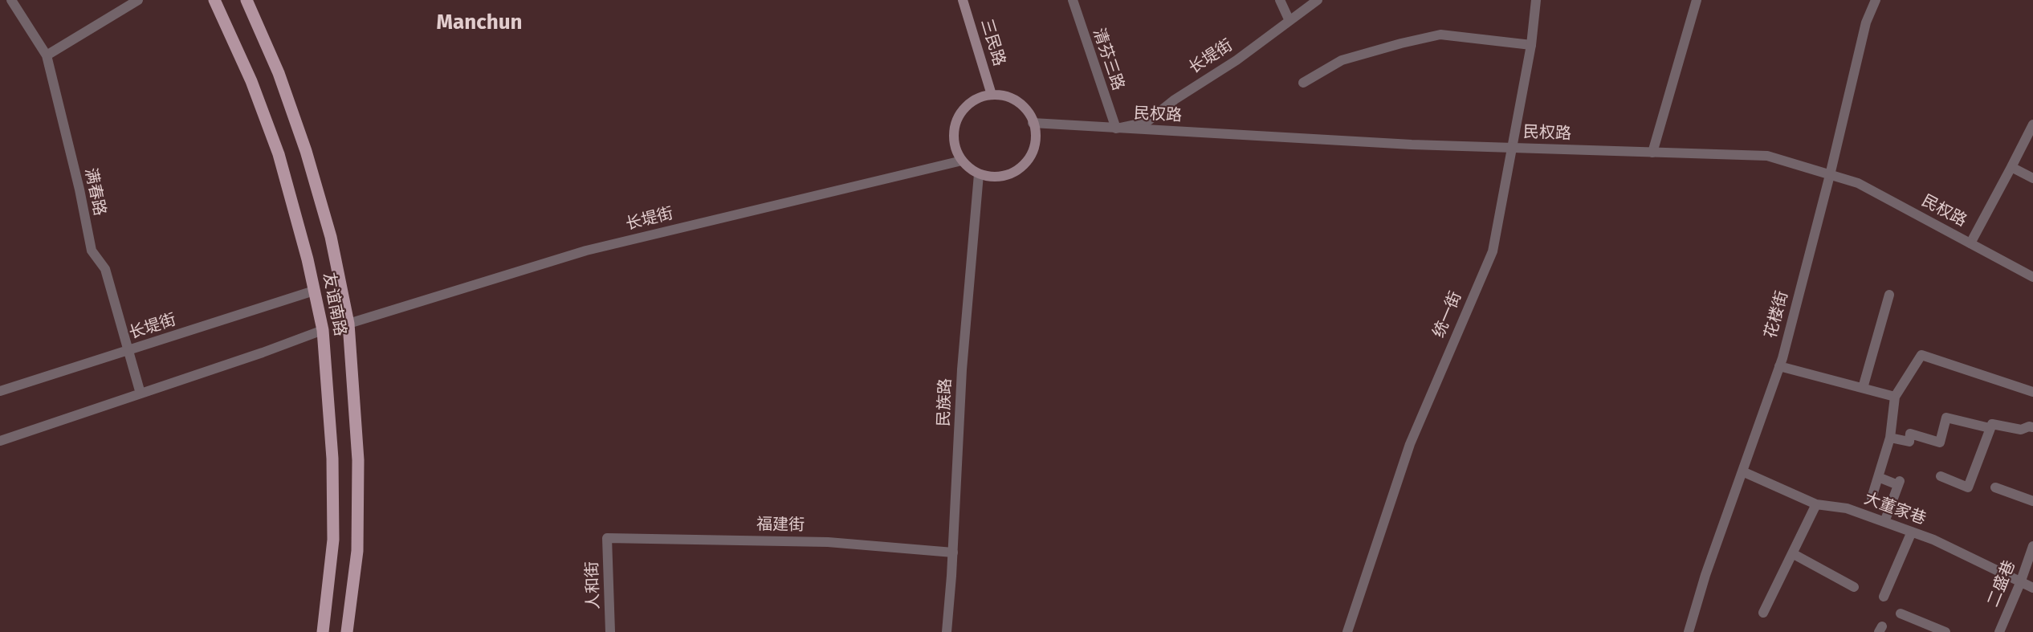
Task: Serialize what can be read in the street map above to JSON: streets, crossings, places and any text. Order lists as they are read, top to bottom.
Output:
{
  "streets": {
    "main road": ["三民路", "友谊南路"],
    "street": [
      "长堤街",
      "清芬三路",
      "民权路",
      "满春路",
      "统一街",
      "花楼街",
      "民族路",
      "大董家巷",
      "福建街",
      "二盛巷",
      "人和街"
    ]
  },
  "crossings": [
    ["三民路", "长堤街"],
    ["三民路", "民权路"],
    ["三民路", "民族路"],
    ["长堤街", "清芬三路"],
    ["长堤街", "民权路"],
    ["长堤街", "满春路"],
    ["长堤街", "友谊南路"],
    ["长堤街", "民族路"],
    ["清芬三路", "民权路"],
    ["民权路", "统一街"],
    ["民权路", "花楼街"],
    ["民权路", "民族路"],
    ["花楼街", "大董家巷"],
    ["民族路", "福建街"],
    ["大董家巷", "二盛巷"],
    ["福建街", "人和街"]
  ],
  "districts": ["Manchun"]
}
